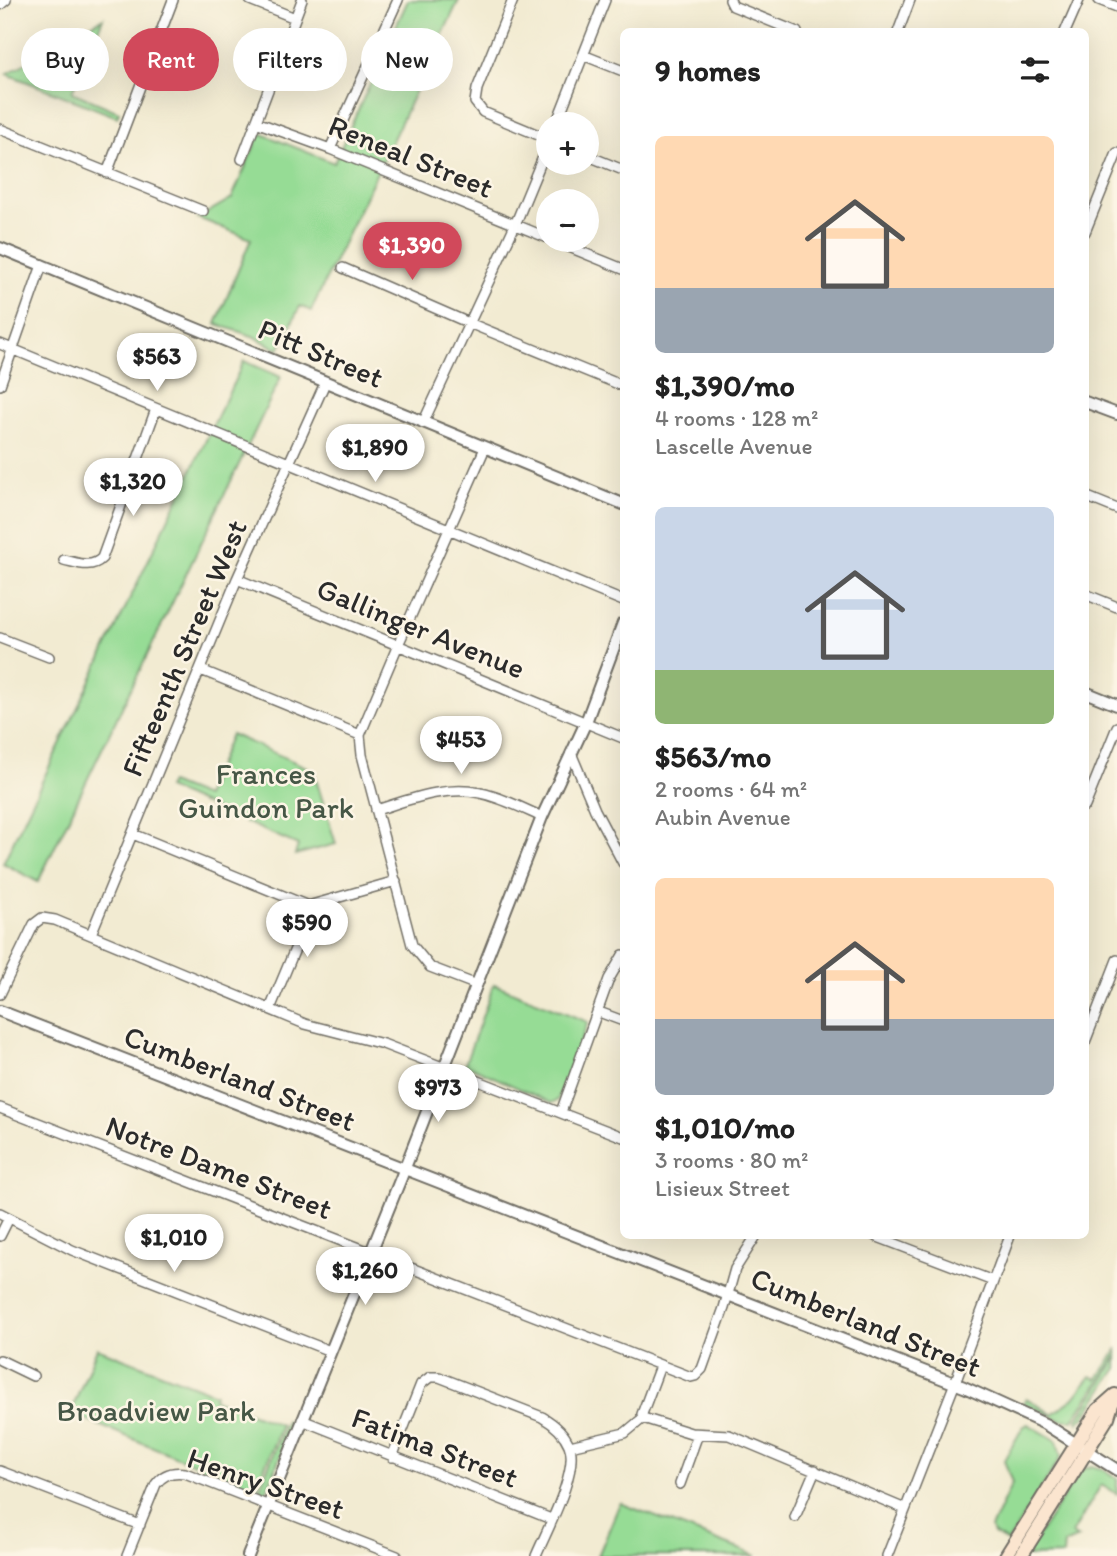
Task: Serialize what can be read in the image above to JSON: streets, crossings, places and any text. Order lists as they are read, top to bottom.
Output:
{
  "streets": {
    "street": [
      "Reneal Street",
      "Pitt Street",
      "Gallinger Avenue",
      "Fifteenth Street West",
      "Cumberland Street",
      "Notre Dame Street",
      "Fatima Street",
      "Henry Street"
    ]
  },
  "crossings": [
    ["Pitt Street", "Fifteenth Street West"],
    ["Gallinger Avenue", "Fifteenth Street West"],
    ["Cumberland Street", "Notre Dame Street"]
  ],
  "parks": ["Frances Guindon Park", "Broadview Park"],
  "page": {
    "chip": [
      "Buy",
      "Rent",
      "Filters",
      "New"
    ],
    "heading": "9 homes",
    "map_buttons": ["+", "−"],
    "list": [
      {
        "name": "$1,390/mo",
        "note": "4 rooms · 128 m² · Lascelle Avenue"
      },
      {
        "name": "$563/mo",
        "note": "2 rooms · 64 m² · Aubin Avenue"
      },
      {
        "name": "$1,010/mo",
        "note": "3 rooms · 80 m² · Lisieux Street"
      }
    ],
    "price": [
      "$1,390",
      "$563",
      "$1,890",
      "$1,320",
      "$453",
      "$590",
      "$973",
      "$1,010",
      "$1,260"
    ]
  }
}
